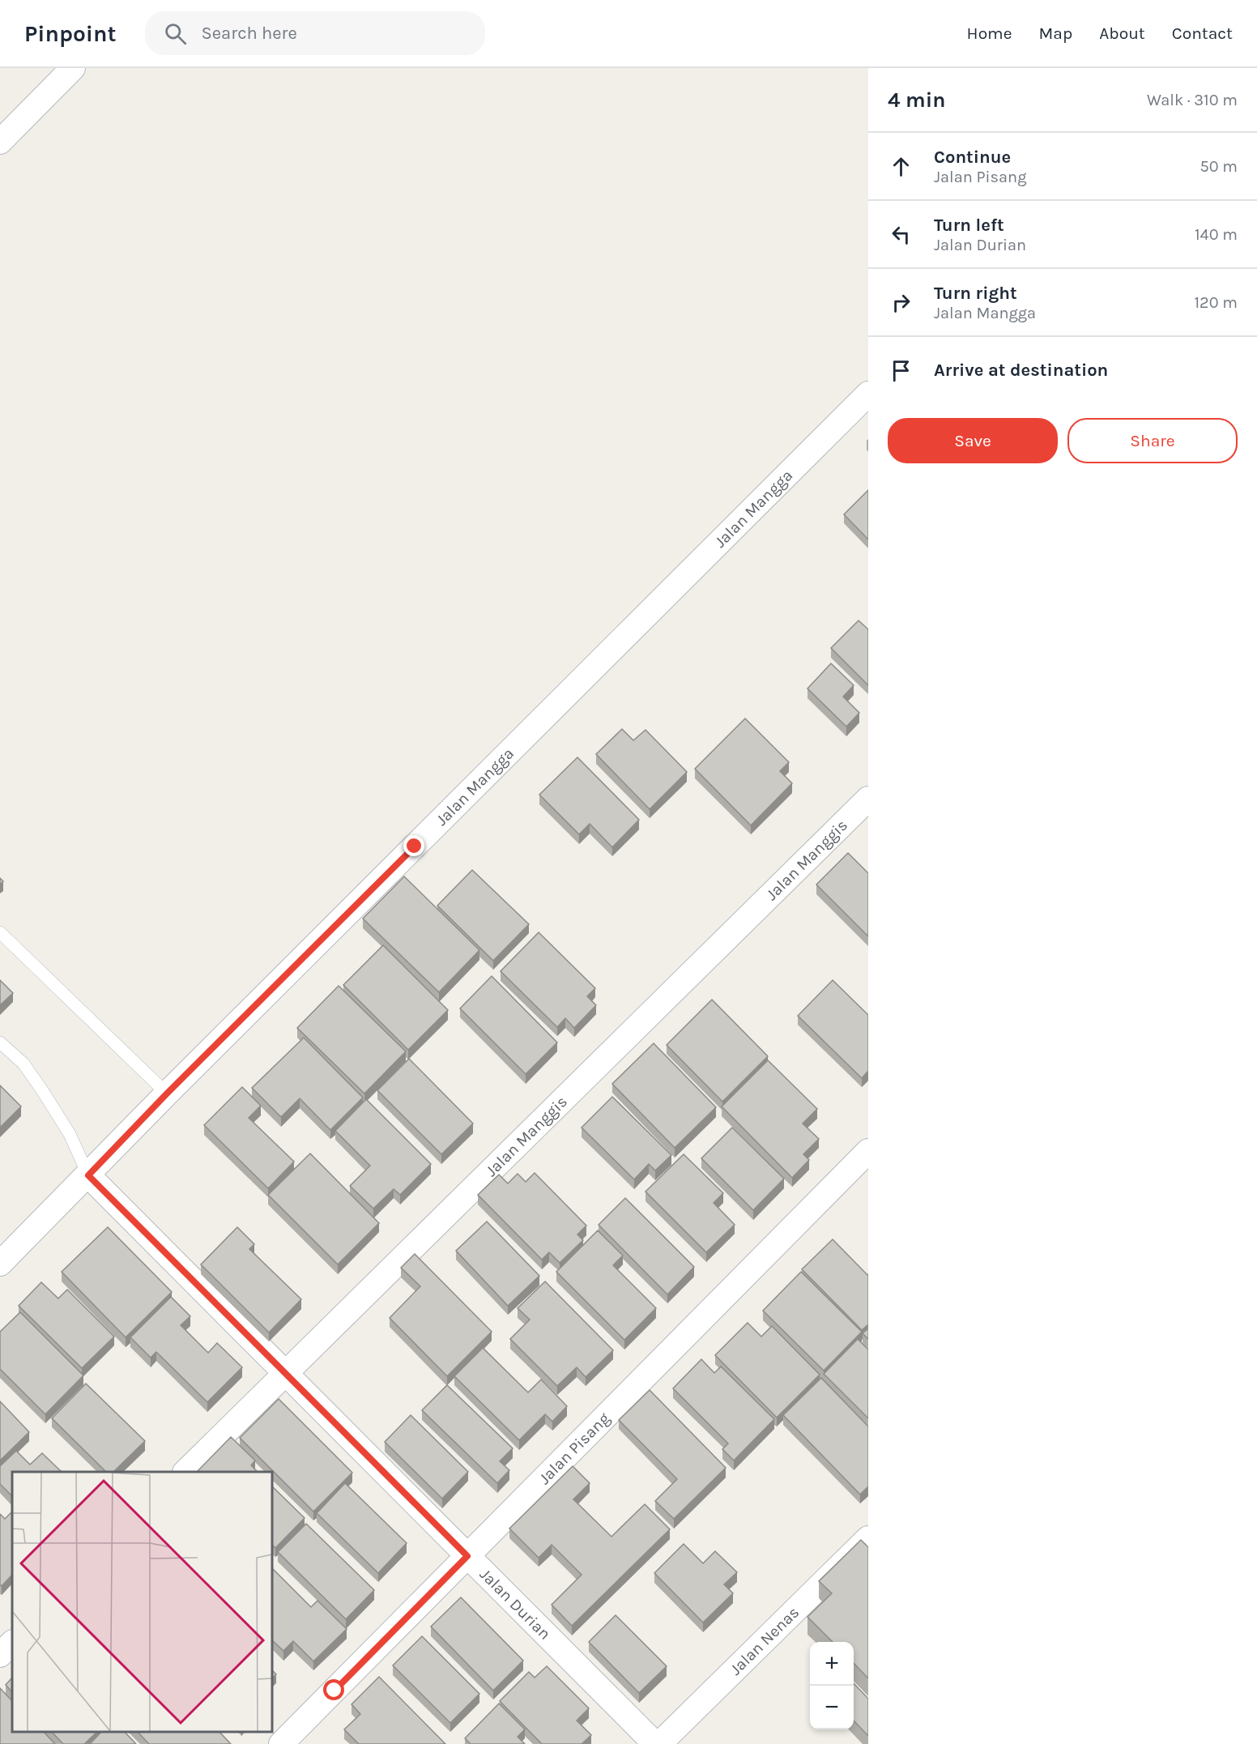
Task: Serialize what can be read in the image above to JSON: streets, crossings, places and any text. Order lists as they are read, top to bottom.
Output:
{
  "streets": {
    "street": [
      "Jalan Mangga",
      "Jalan Manggis",
      "Jalan Pisang",
      "Jalan Durian",
      "Jalan Nenas"
    ]
  },
  "crossings": [
    ["Jalan Mangga", "Jalan Durian"],
    ["Jalan Manggis", "Jalan Durian"],
    ["Jalan Pisang", "Jalan Durian"]
  ],
  "page": {
    "header": "Pinpoint",
    "search": "Search here",
    "nav": [
      "Home",
      "Map",
      "About",
      "Contact"
    ],
    "heading": ["4 min", "Walk · 310 m"],
    "list": [
      ["Continue", "Jalan Pisang", "50 m"],
      ["Turn left", "Jalan Durian", "140 m"],
      ["Turn right", "Jalan Mangga", "120 m"],
      "Arrive at destination"
    ],
    "buttons": ["Save", "Share"],
    "map_buttons": ["+", "−"]
  }
}
